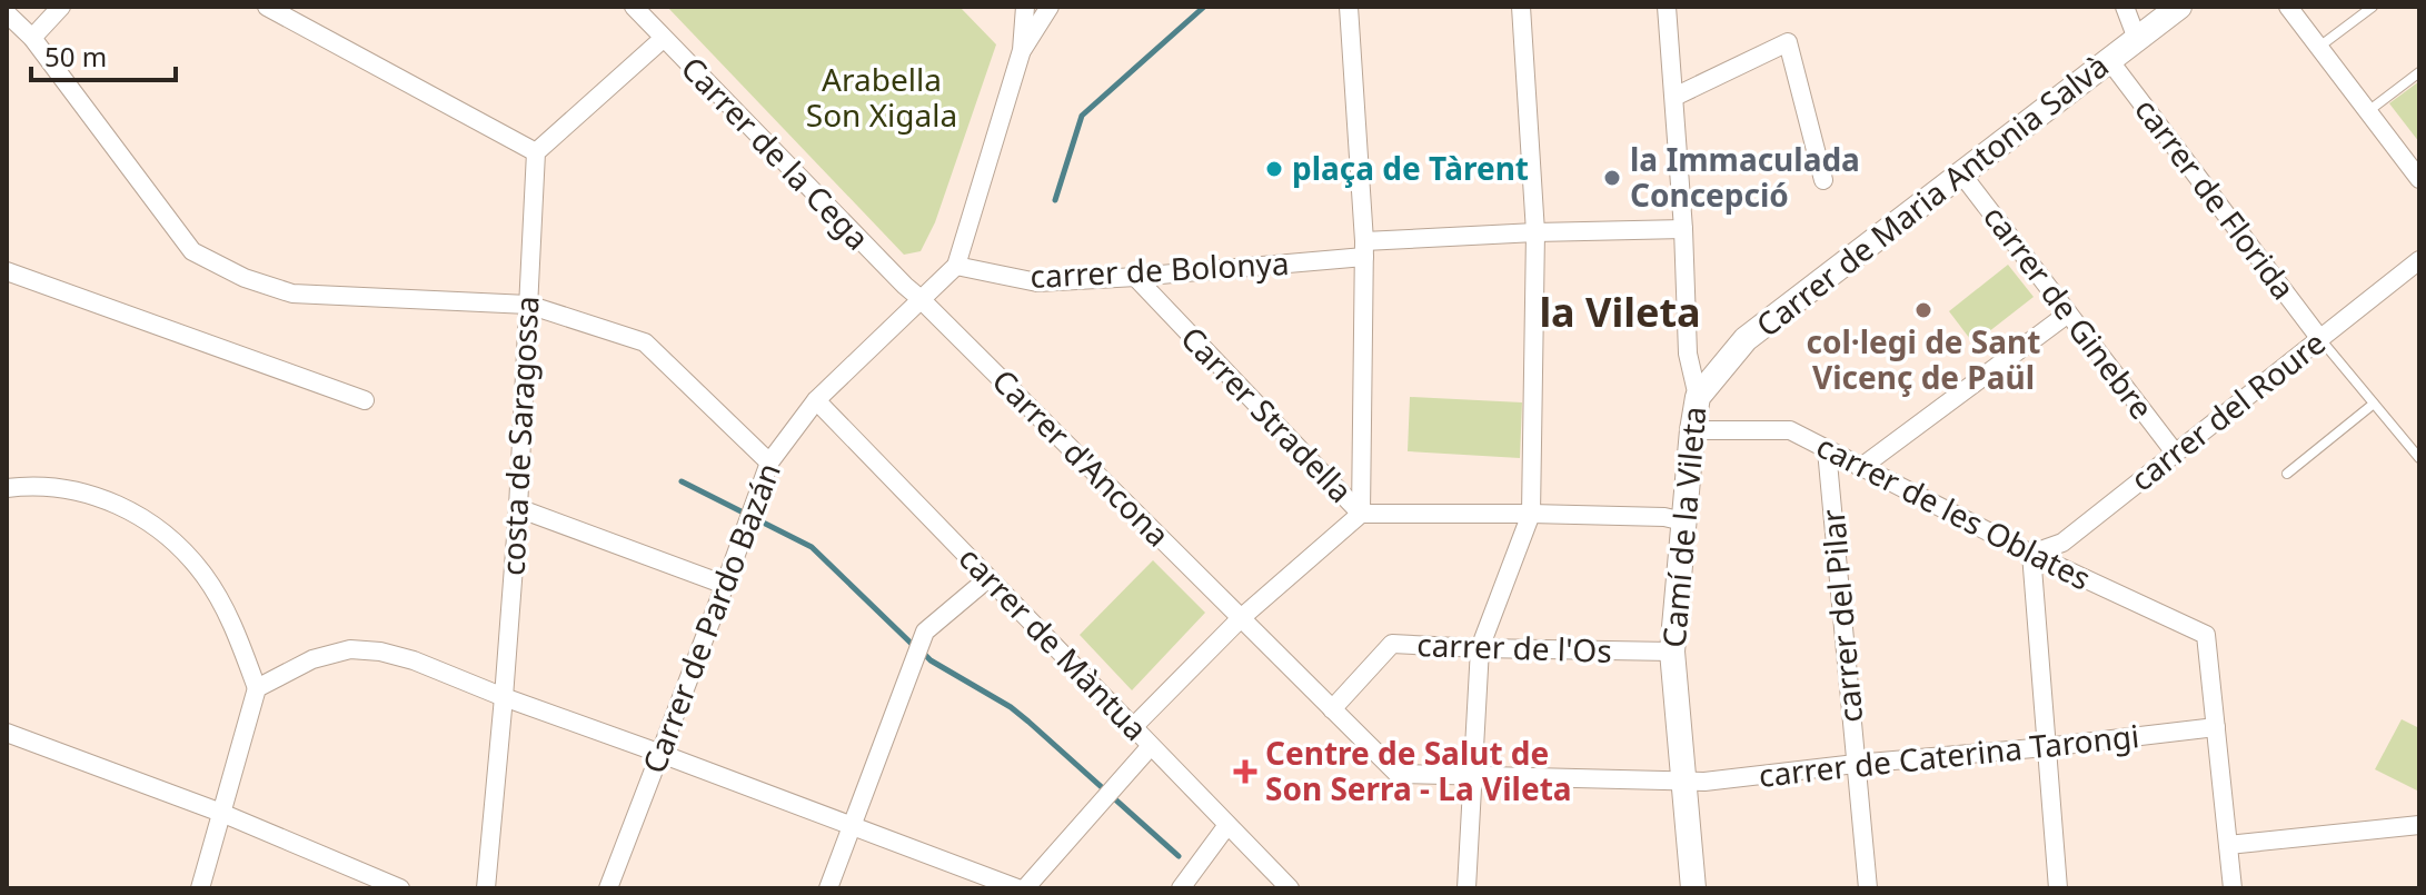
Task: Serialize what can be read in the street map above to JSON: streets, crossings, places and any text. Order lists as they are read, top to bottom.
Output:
{
  "streets": {
    "street": [
      "Carrer de la Cega",
      "Carrer de Maria Antonia Salvà",
      "carrer de Florida",
      "carrer de Bolonya",
      "carrer de Ginebre",
      "carrer del Roure",
      "Carrer Stradella",
      "costa de Saragossa",
      "Carrer d'Ancona",
      "carrer de les Oblates",
      "Camí de la Vileta",
      "carrer del Pilar",
      "Carrer de Pardo Bazán",
      "carrer de Màntua",
      "carrer de l'Os",
      "carrer de Caterina Tarongi"
    ]
  },
  "crossings": [
    ["Carrer de la Cega", "Carrer d'Ancona"],
    ["Carrer de la Cega", "Carrer de Pardo Bazán"],
    ["Carrer de Maria Antonia Salvà", "carrer de Florida"],
    ["Carrer de Maria Antonia Salvà", "carrer de Ginebre"],
    ["Carrer de Maria Antonia Salvà", "Camí de la Vileta"],
    ["carrer de Florida", "carrer del Roure"],
    ["carrer de Bolonya", "Carrer Stradella"],
    ["carrer de Bolonya", "Camí de la Vileta"],
    ["carrer de Bolonya", "Carrer de Pardo Bazán"],
    ["carrer de Ginebre", "carrer del Roure"],
    ["carrer del Roure", "carrer de les Oblates"],
    ["Carrer d'Ancona", "Carrer de Pardo Bazán"],
    ["Carrer d'Ancona", "carrer de l'Os"],
    ["Carrer d'Ancona", "carrer de Caterina Tarongi"],
    ["carrer de les Oblates", "Camí de la Vileta"],
    ["carrer de les Oblates", "carrer del Pilar"],
    ["carrer de les Oblates", "carrer de Caterina Tarongi"],
    ["Camí de la Vileta", "carrer de l'Os"],
    ["Camí de la Vileta", "carrer de Caterina Tarongi"],
    ["carrer del Pilar", "carrer de Caterina Tarongi"],
    ["Carrer de Pardo Bazán", "carrer de Màntua"]
  ],
  "districts": ["la Vileta"],
  "parks": ["Arabella Son Xigala"],
  "places": {
    "other": ["plaça de Tàrent", "la Immaculada Concepció", "col·legi de Sant Vicenç de Paül"],
    "health": ["Centre de Salut de Son Serra - La Vileta"]
  },
  "scale_bar": "50 m"
}
